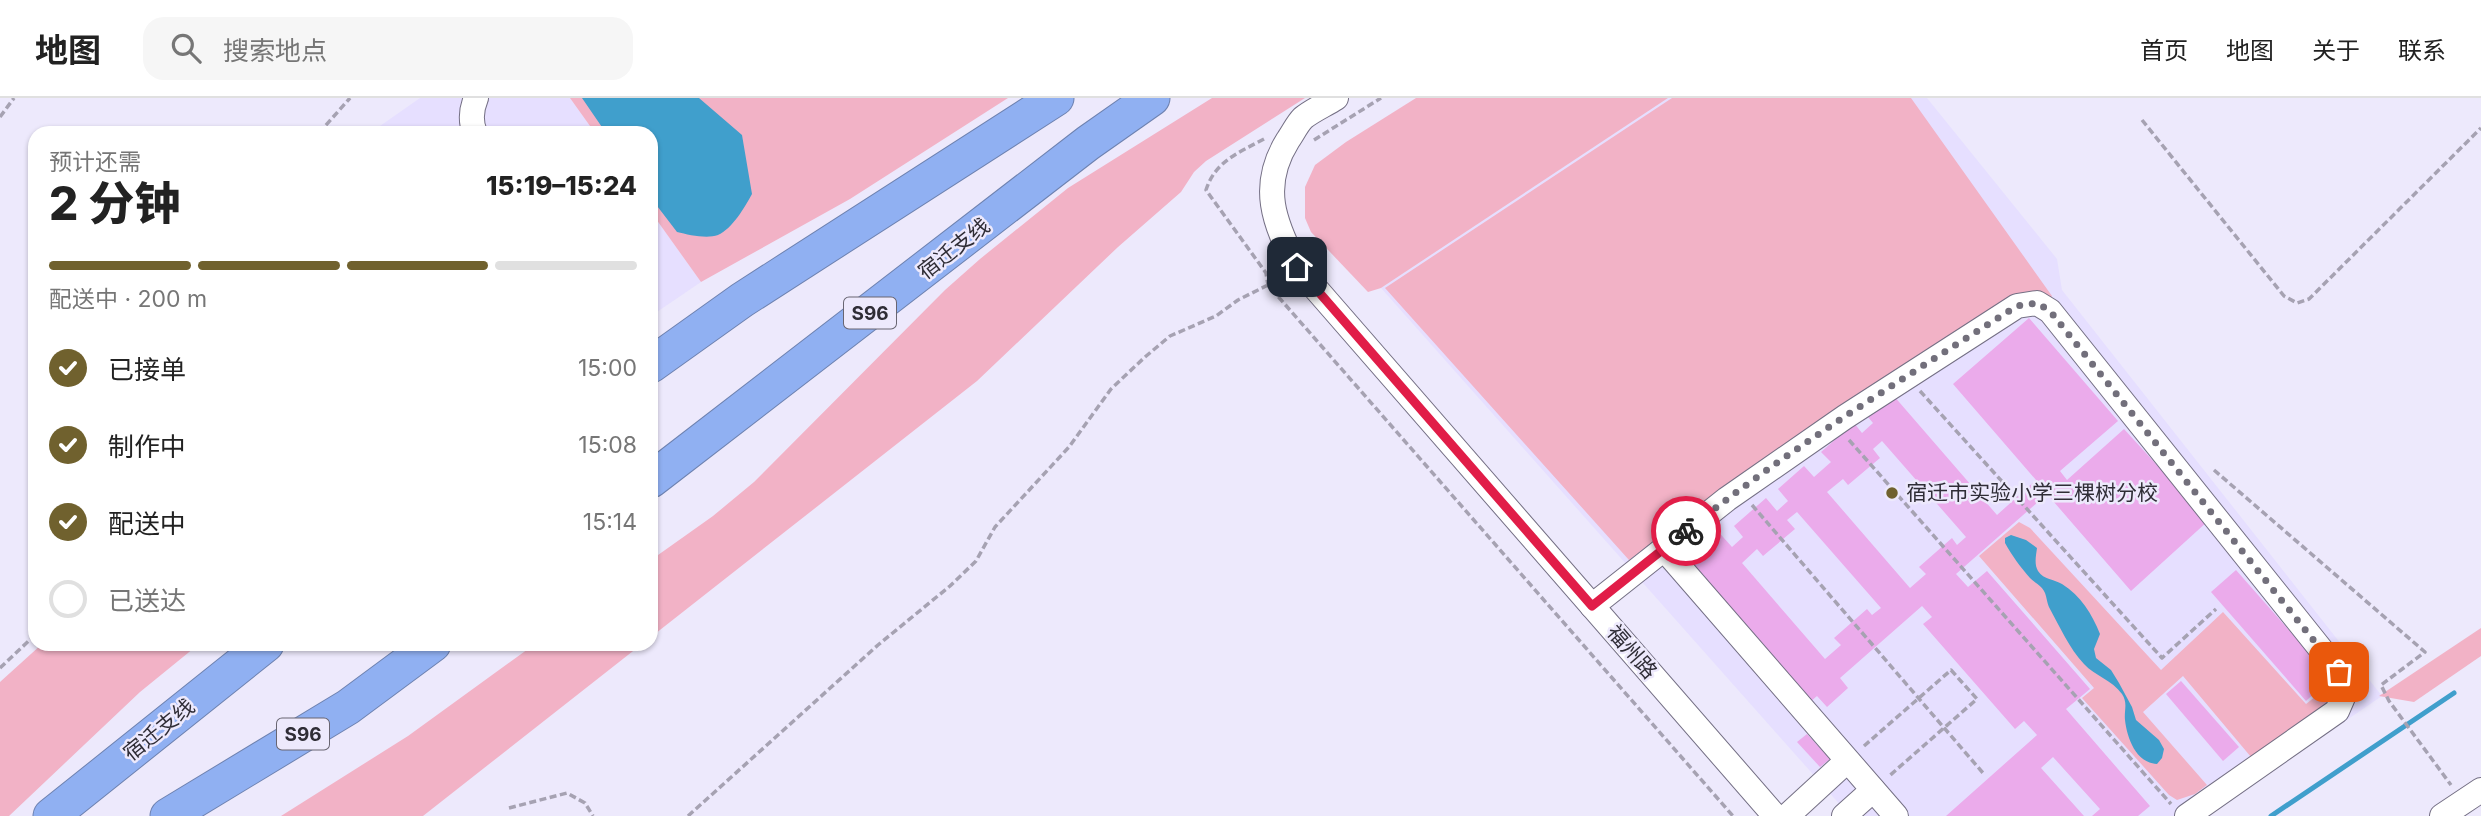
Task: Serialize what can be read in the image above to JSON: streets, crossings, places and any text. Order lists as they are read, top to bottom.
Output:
{
  "streets": {
    "highway": ["宿迁支线", "S96"],
    "street": ["福州路"]
  },
  "places": ["宿迁市实验小学三棵树分校"],
  "page": {
    "header": "地图",
    "search": "搜索地点",
    "nav": [
      "首页",
      "地图",
      "关于",
      "联系"
    ],
    "heading": ["2 分钟", "预计还需", "15:19–15:24"],
    "bar": "配送中 · 200 m",
    "list": [
      ["已接单", "15:00"],
      ["制作中", "15:08"],
      ["配送中", "15:14"],
      "已送达"
    ]
  }
}
